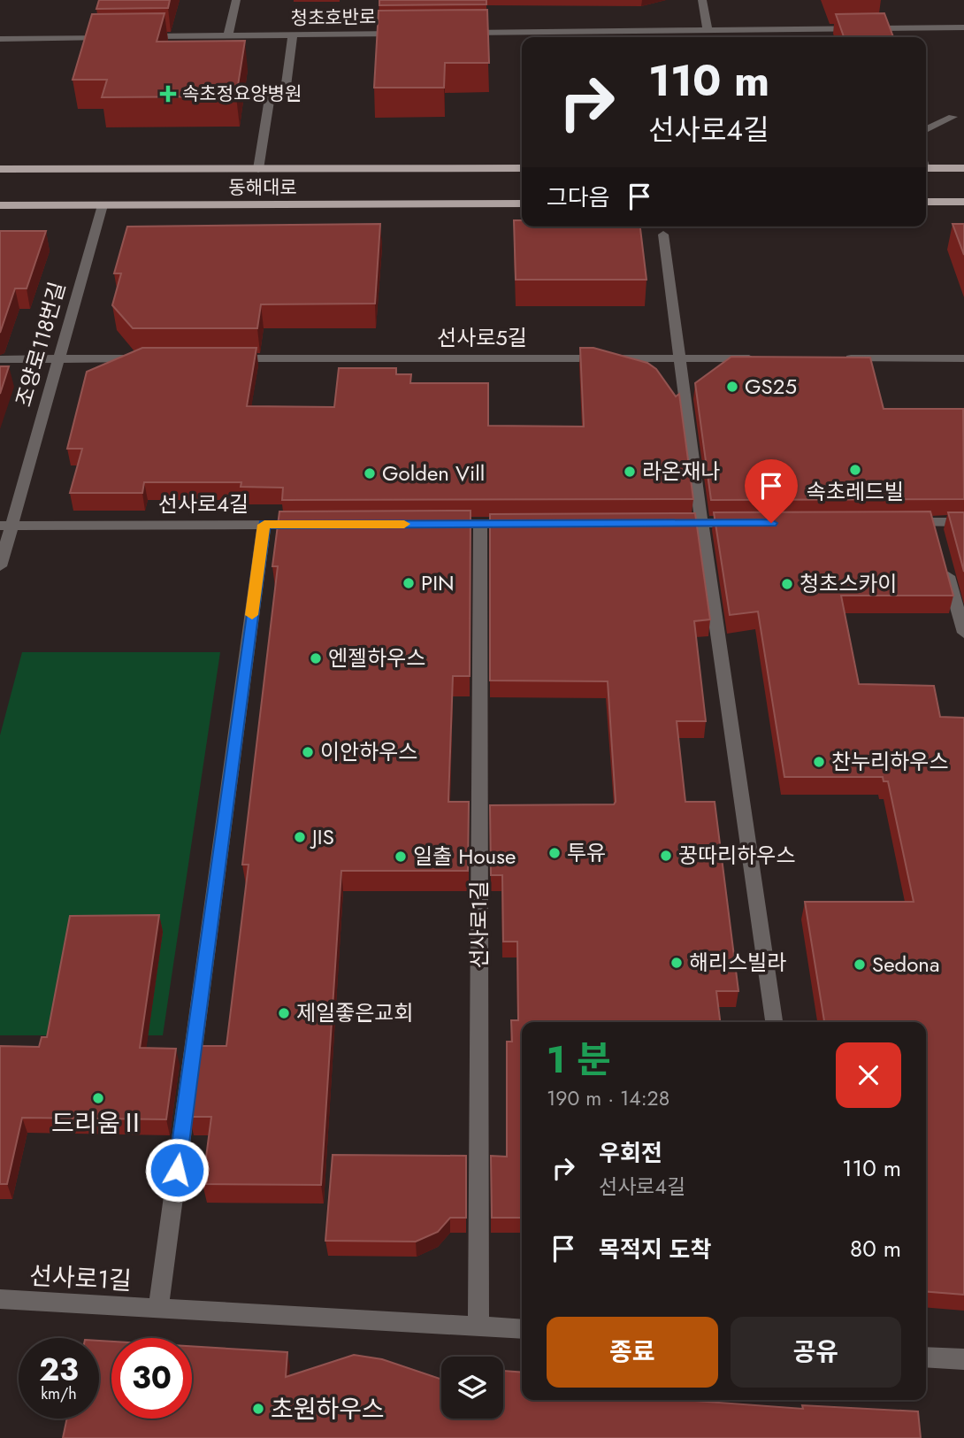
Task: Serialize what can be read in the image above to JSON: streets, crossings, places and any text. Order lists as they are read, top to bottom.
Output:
{
  "streets": {
    "main road": ["동해대로"],
    "street": [
      "청초호반로",
      "선사로5길",
      "조양로118번길",
      "선사로4길",
      "선사로1길"
    ]
  },
  "crossings": [
    ["동해대로", "조양로118번길"],
    ["조양로118번길", "선사로4길"],
    ["선사로4길", "선사로1길"]
  ],
  "places": {
    "health": ["속초정요양병원"],
    "other": [
      "GS25",
      "속초레드빌",
      "라온재나",
      "Golden Vill",
      "PIN",
      "청초스카이",
      "엔젤하우스",
      "이안하우스",
      "찬누리하우스",
      "JIS",
      "투유",
      "꿍따리하우스",
      "일출 House",
      "해리스빌라",
      "Sedona",
      "제일좋은교회",
      "드리움Ⅱ",
      "초원하우스"
    ]
  },
  "page": {
    "turn": ["110 m", "선사로4길"],
    "then": "그다음",
    "heading": ["1 분", "190 m · 14:28"],
    "list": [
      {
        "name": "우회전",
        "note": "선사로4길",
        "value": "110 m"
      },
      {
        "name": "목적지 도착",
        "value": "80 m"
      }
    ],
    "buttons": ["종료", "공유"],
    "speed": "23 km/h",
    "limit": "30"
  }
}
